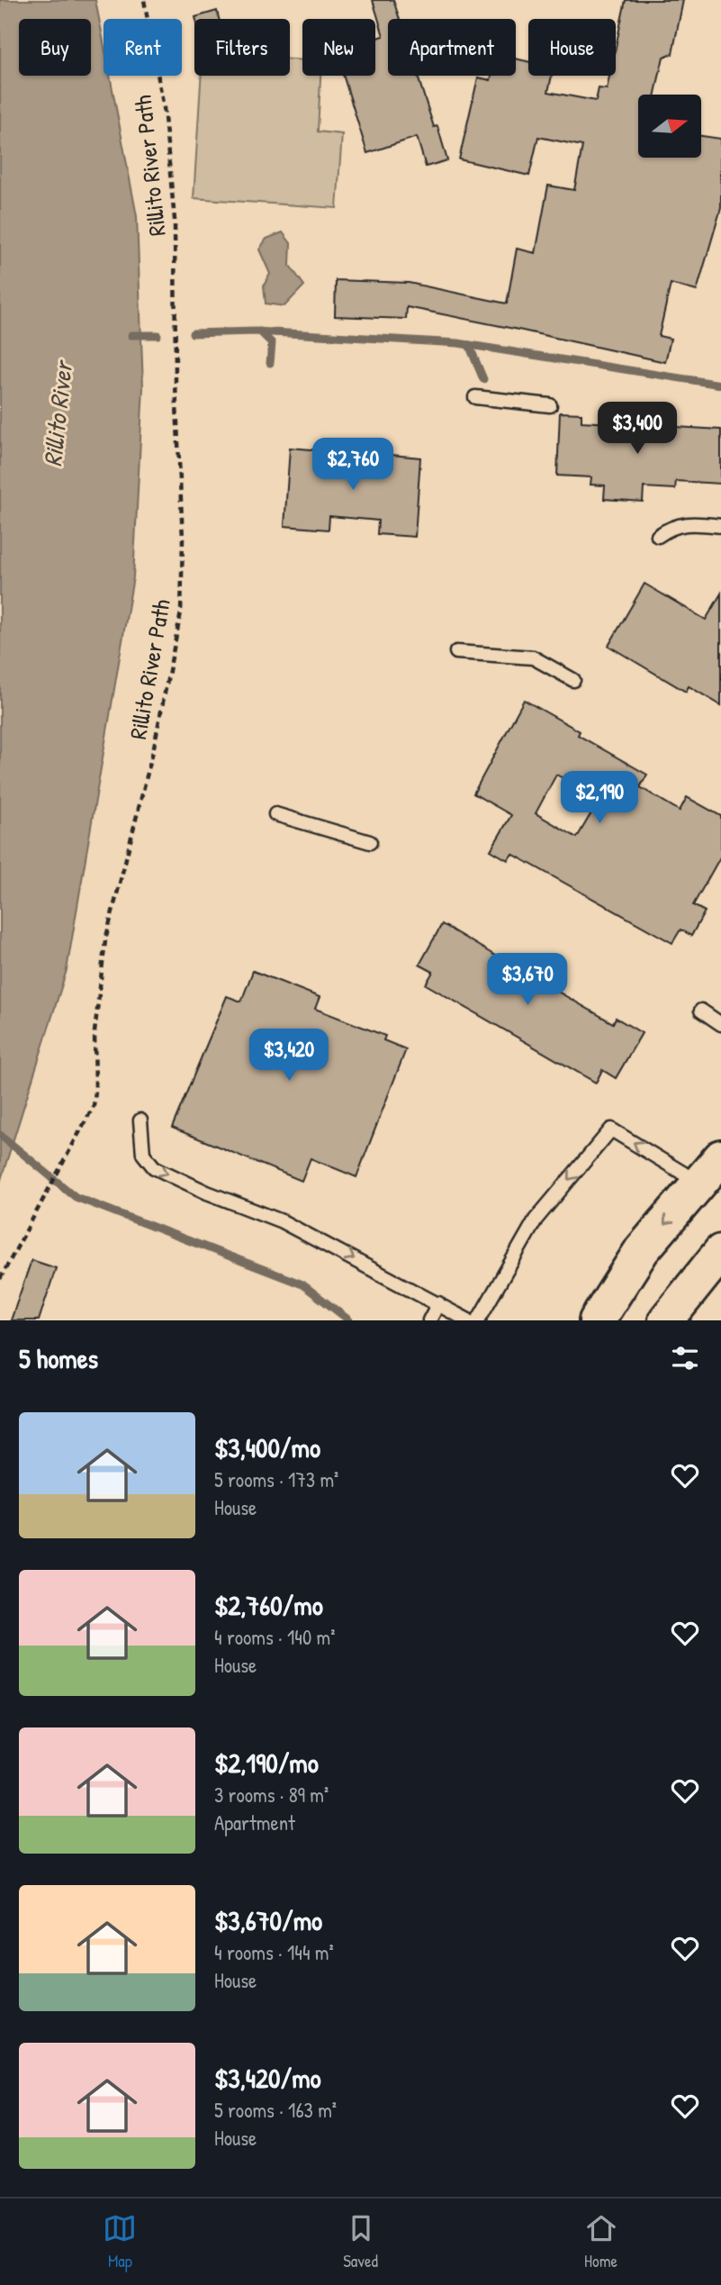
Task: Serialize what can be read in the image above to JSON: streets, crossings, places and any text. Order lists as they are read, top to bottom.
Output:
{
  "streets": {
    "path": ["Rillito River Path"]
  },
  "water": ["Rillito River"],
  "north": "right",
  "page": {
    "chip": [
      "Buy",
      "Rent",
      "Filters",
      "New",
      "Apartment",
      "House"
    ],
    "price": [
      "$3,400",
      "$2,760",
      "$2,190",
      "$3,670",
      "$3,420"
    ],
    "heading": "5 homes",
    "list": [
      {
        "name": "$3,400/mo",
        "note": "5 rooms · 173 m² · House"
      },
      {
        "name": "$2,760/mo",
        "note": "4 rooms · 140 m² · House"
      },
      {
        "name": "$2,190/mo",
        "note": "3 rooms · 89 m² · Apartment"
      },
      {
        "name": "$3,670/mo",
        "note": "4 rooms · 144 m² · House"
      },
      {
        "name": "$3,420/mo",
        "note": "5 rooms · 163 m² · House"
      }
    ],
    "tabs": ["Map", "Saved", "Home"]
  }
}
